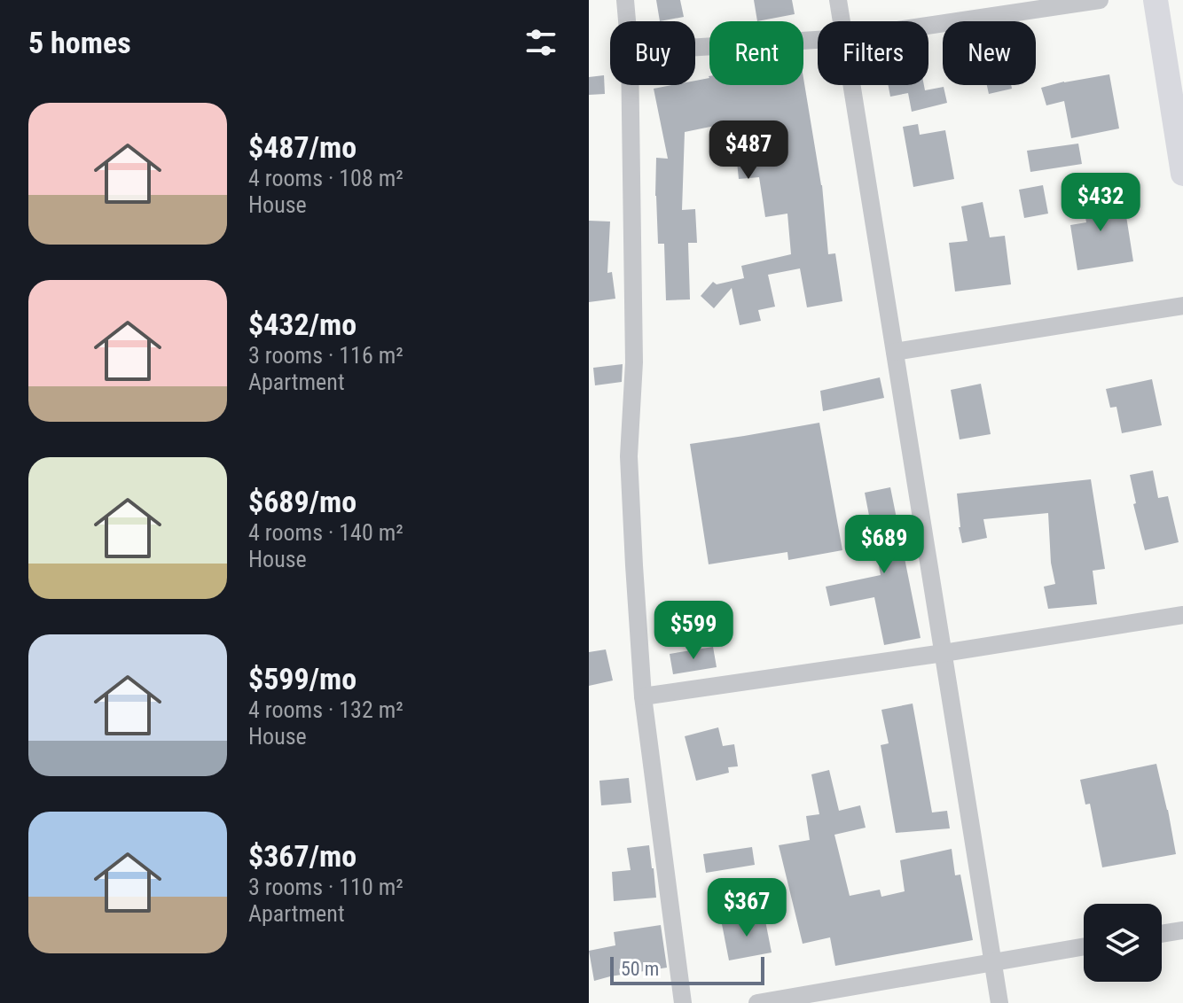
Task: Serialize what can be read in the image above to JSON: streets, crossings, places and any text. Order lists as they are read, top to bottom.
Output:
{
  "scale_bar": "50 m",
  "page": {
    "heading": "5 homes",
    "chip": [
      "Buy",
      "Rent",
      "Filters",
      "New"
    ],
    "list": [
      {
        "name": "$487/mo",
        "note": "4 rooms · 108 m² · House"
      },
      {
        "name": "$432/mo",
        "note": "3 rooms · 116 m² · Apartment"
      },
      {
        "name": "$689/mo",
        "note": "4 rooms · 140 m² · House"
      },
      {
        "name": "$599/mo",
        "note": "4 rooms · 132 m² · House"
      },
      {
        "name": "$367/mo",
        "note": "3 rooms · 110 m² · Apartment"
      }
    ],
    "price": [
      "$487",
      "$432",
      "$689",
      "$599",
      "$367"
    ],
    "scale": "50 m"
  }
}
